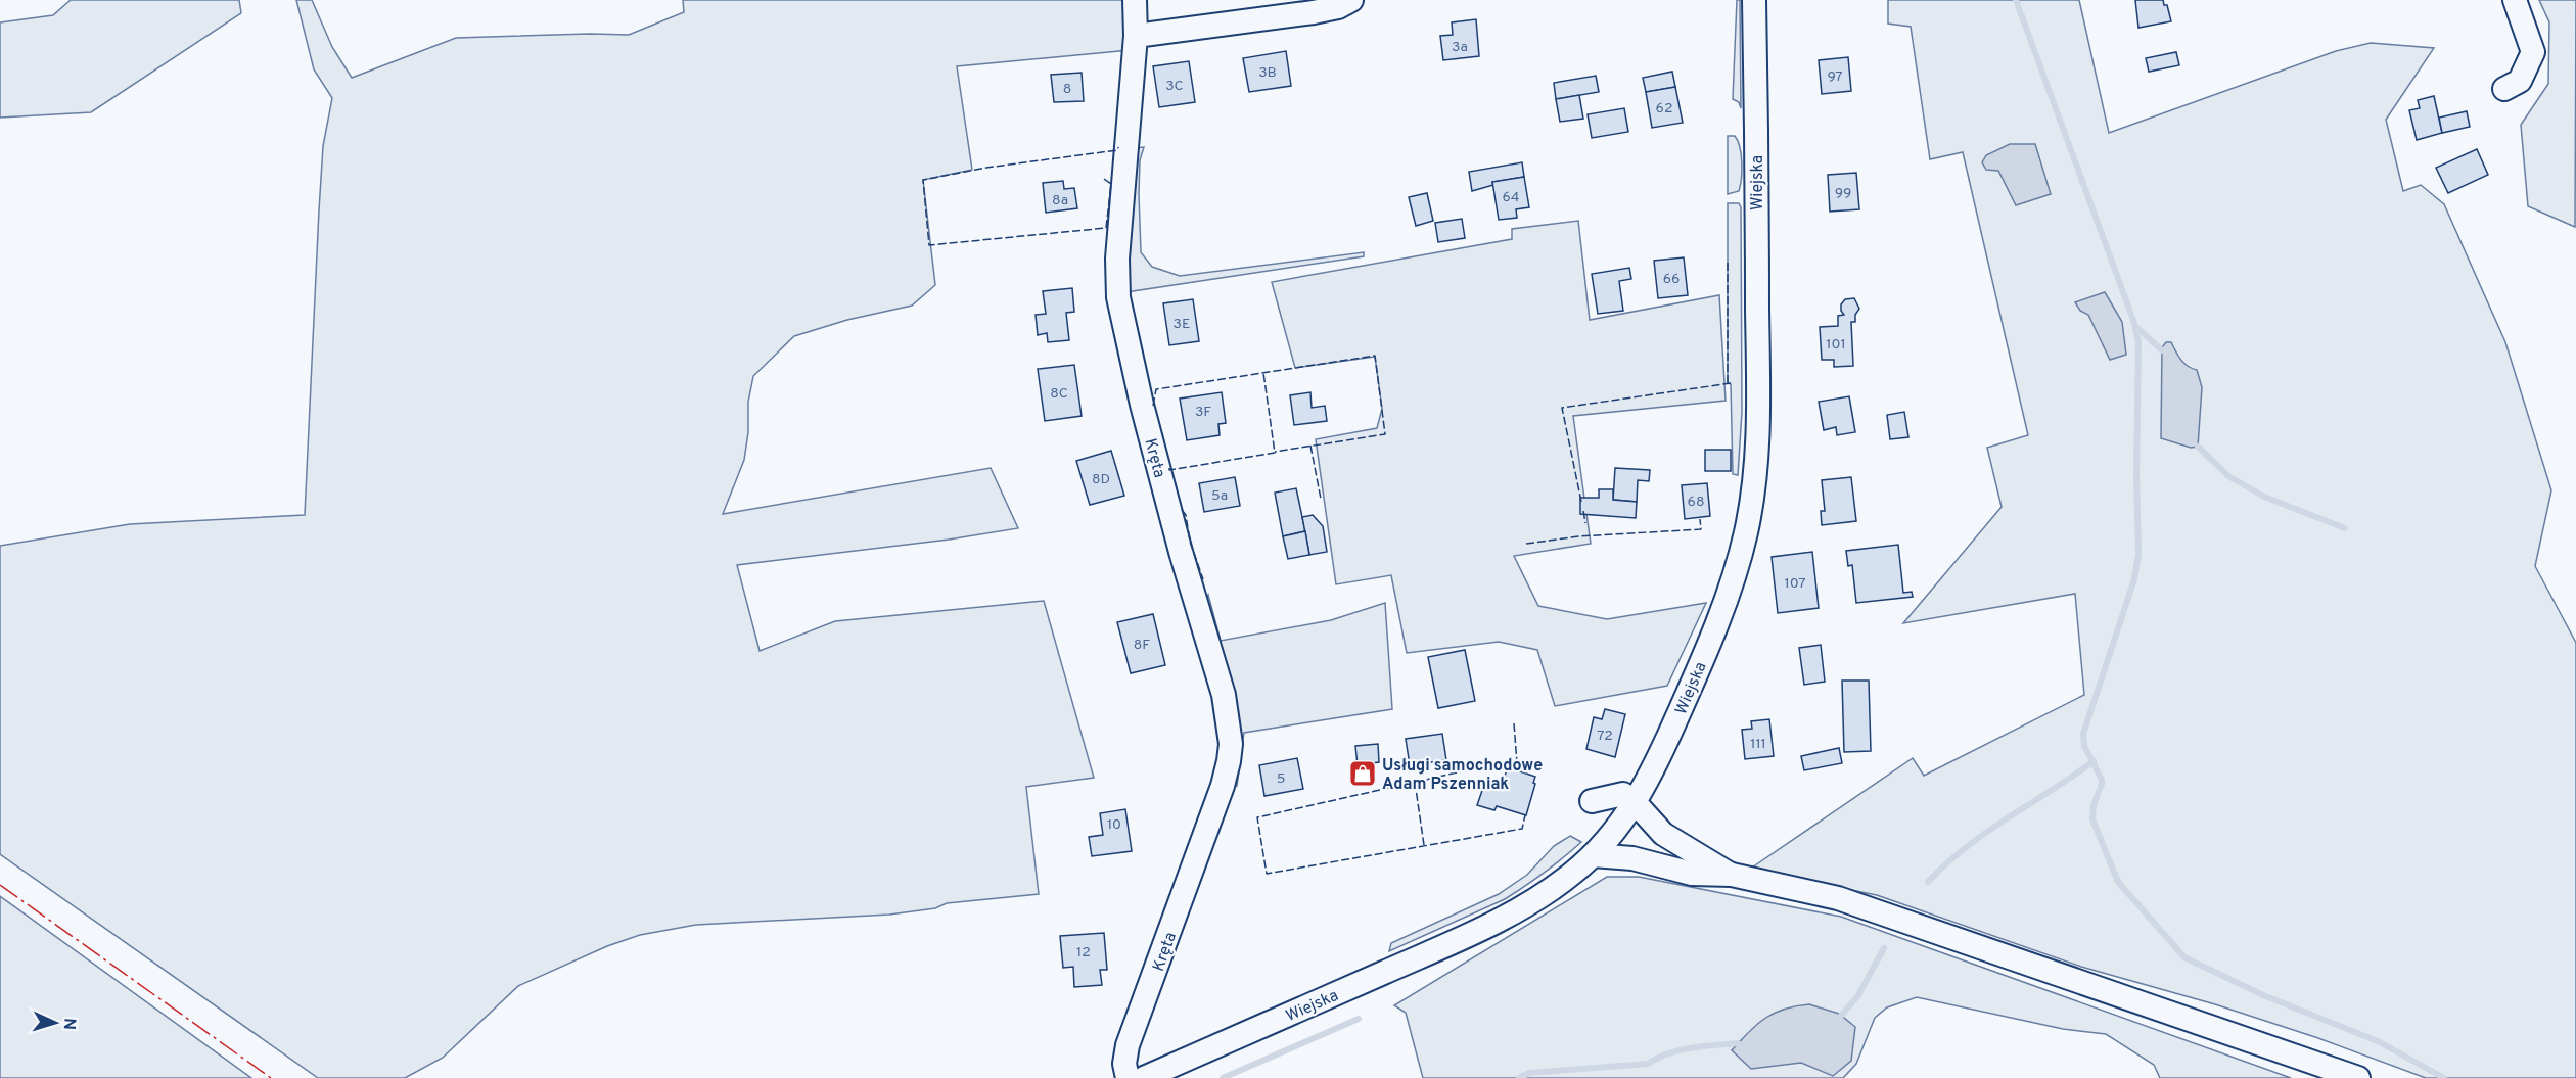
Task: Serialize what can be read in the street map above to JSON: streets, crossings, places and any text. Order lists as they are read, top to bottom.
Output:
{
  "streets": {
    "street": ["Wiejska", "Kręta"]
  },
  "places": {
    "shop": ["Usługi samochodowe Adam Pszenniak"]
  },
  "house_numbers": [
    "3a",
    "3B",
    "97",
    "3C",
    "8",
    "62",
    "99",
    "64",
    "8a",
    "66",
    "3E",
    "101",
    "8C",
    "3F",
    "8D",
    "5a",
    "68",
    "107",
    "8F",
    "72",
    "111",
    "5",
    "10",
    "12"
  ],
  "north": "right"
}
